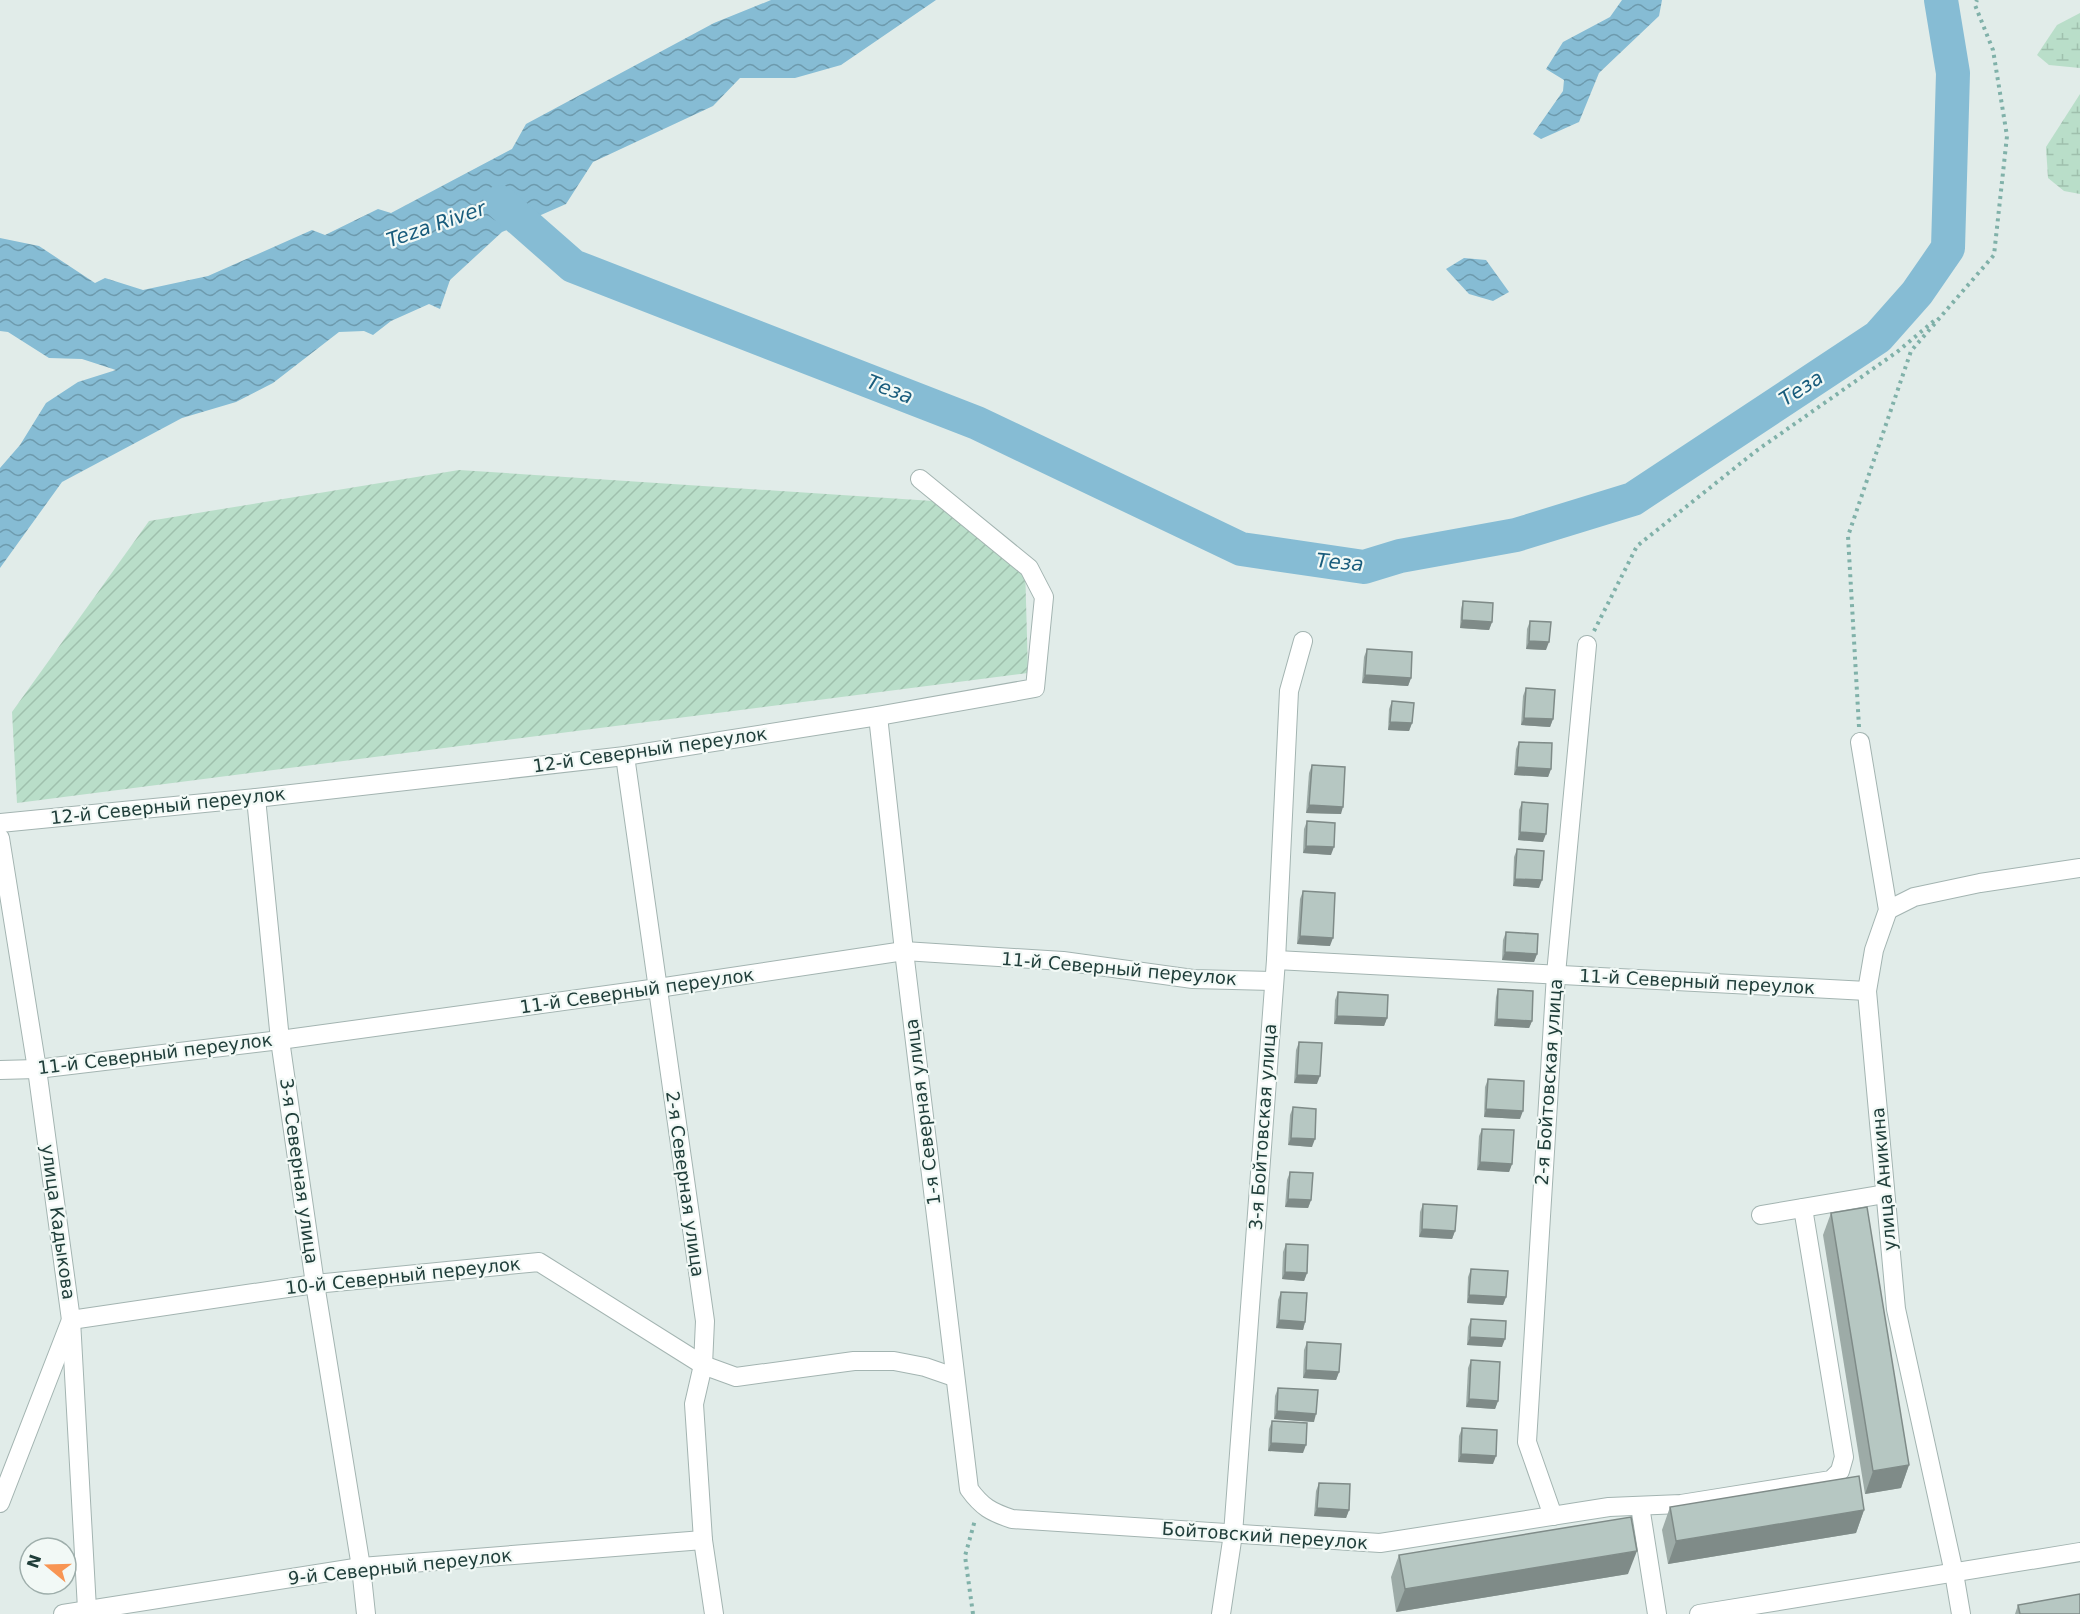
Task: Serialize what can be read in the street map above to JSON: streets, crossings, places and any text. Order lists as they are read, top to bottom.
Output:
{
  "streets": {
    "street": [
      "12-й Северный переулок",
      "11-й Северный переулок",
      "2-я Бойтовская улица",
      "1-я Северная улица",
      "3-я Бойтовская улица",
      "3-я Северная улица",
      "улица Аникина",
      "2-я Северная улица",
      "улица Кадыкова",
      "10-й Северный переулок",
      "Бойтовский переулок",
      "9-й Северный переулок"
    ]
  },
  "crossings": [
    ["12-й Северный переулок", "1-я Северная улица"],
    ["12-й Северный переулок", "3-я Северная улица"],
    ["12-й Северный переулок", "2-я Северная улица"],
    ["11-й Северный переулок", "2-я Бойтовская улица"],
    ["11-й Северный переулок", "1-я Северная улица"],
    ["11-й Северный переулок", "3-я Бойтовская улица"],
    ["11-й Северный переулок", "3-я Северная улица"],
    ["11-й Северный переулок", "улица Аникина"],
    ["11-й Северный переулок", "2-я Северная улица"],
    ["11-й Северный переулок", "улица Кадыкова"],
    ["2-я Бойтовская улица", "Бойтовский переулок"],
    ["1-я Северная улица", "10-й Северный переулок"],
    ["1-я Северная улица", "Бойтовский переулок"],
    ["3-я Бойтовская улица", "Бойтовский переулок"],
    ["3-я Северная улица", "10-й Северный переулок"],
    ["3-я Северная улица", "9-й Северный переулок"],
    ["2-я Северная улица", "10-й Северный переулок"],
    ["2-я Северная улица", "9-й Северный переулок"],
    ["улица Кадыкова", "10-й Северный переулок"],
    ["улица Кадыкова", "9-й Северный переулок"]
  ],
  "water": ["Teza River", "Теза"],
  "north": "left"
}
